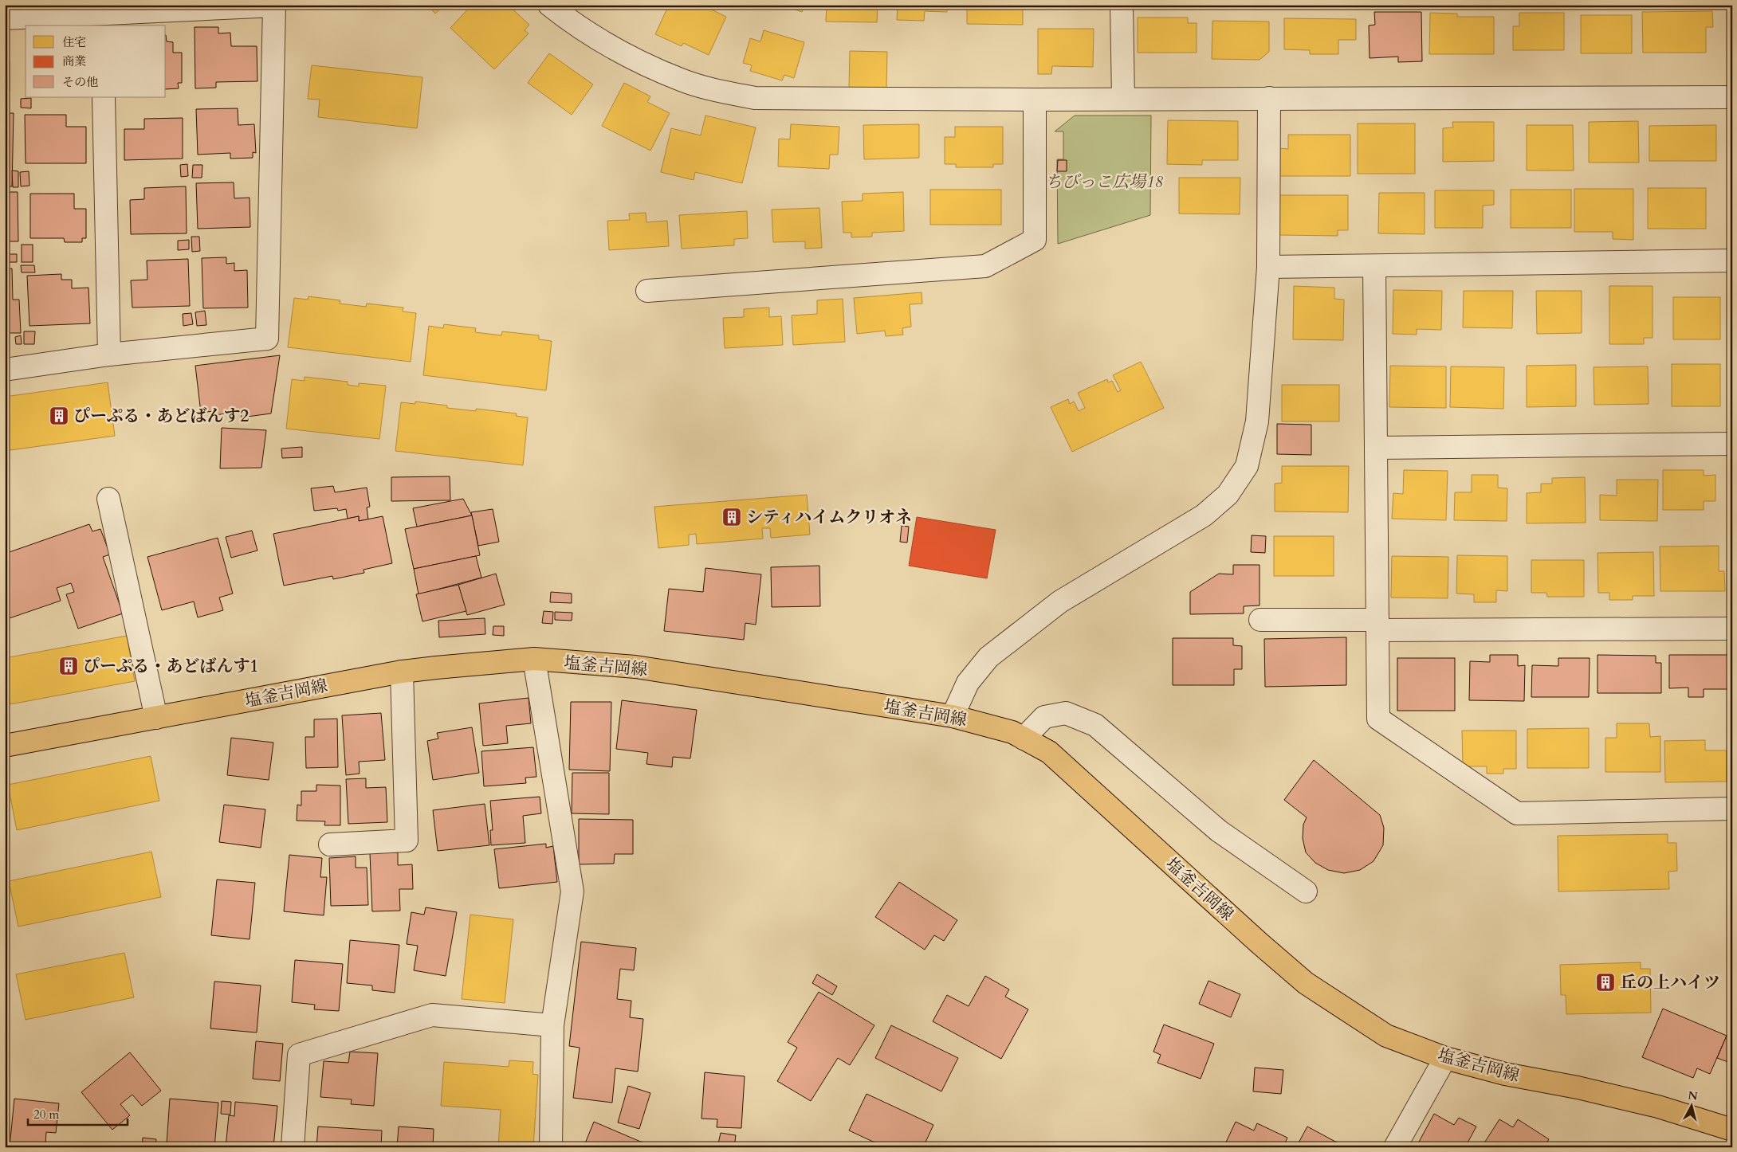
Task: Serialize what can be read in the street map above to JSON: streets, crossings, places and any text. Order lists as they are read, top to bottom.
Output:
{
  "streets": {
    "main road": ["塩釜吉岡線"]
  },
  "parks": ["ちびっこ広場18"],
  "places": {
    "building": [
      "ぴーぷる・あどばんす2",
      "シティハイムクリオネ",
      "ぴーぷる・あどばんす1",
      "丘の上ハイツ"
    ]
  },
  "legend": ["住宅", "商業", "その他"],
  "scale_bar": "20 m",
  "north": "top"
}
